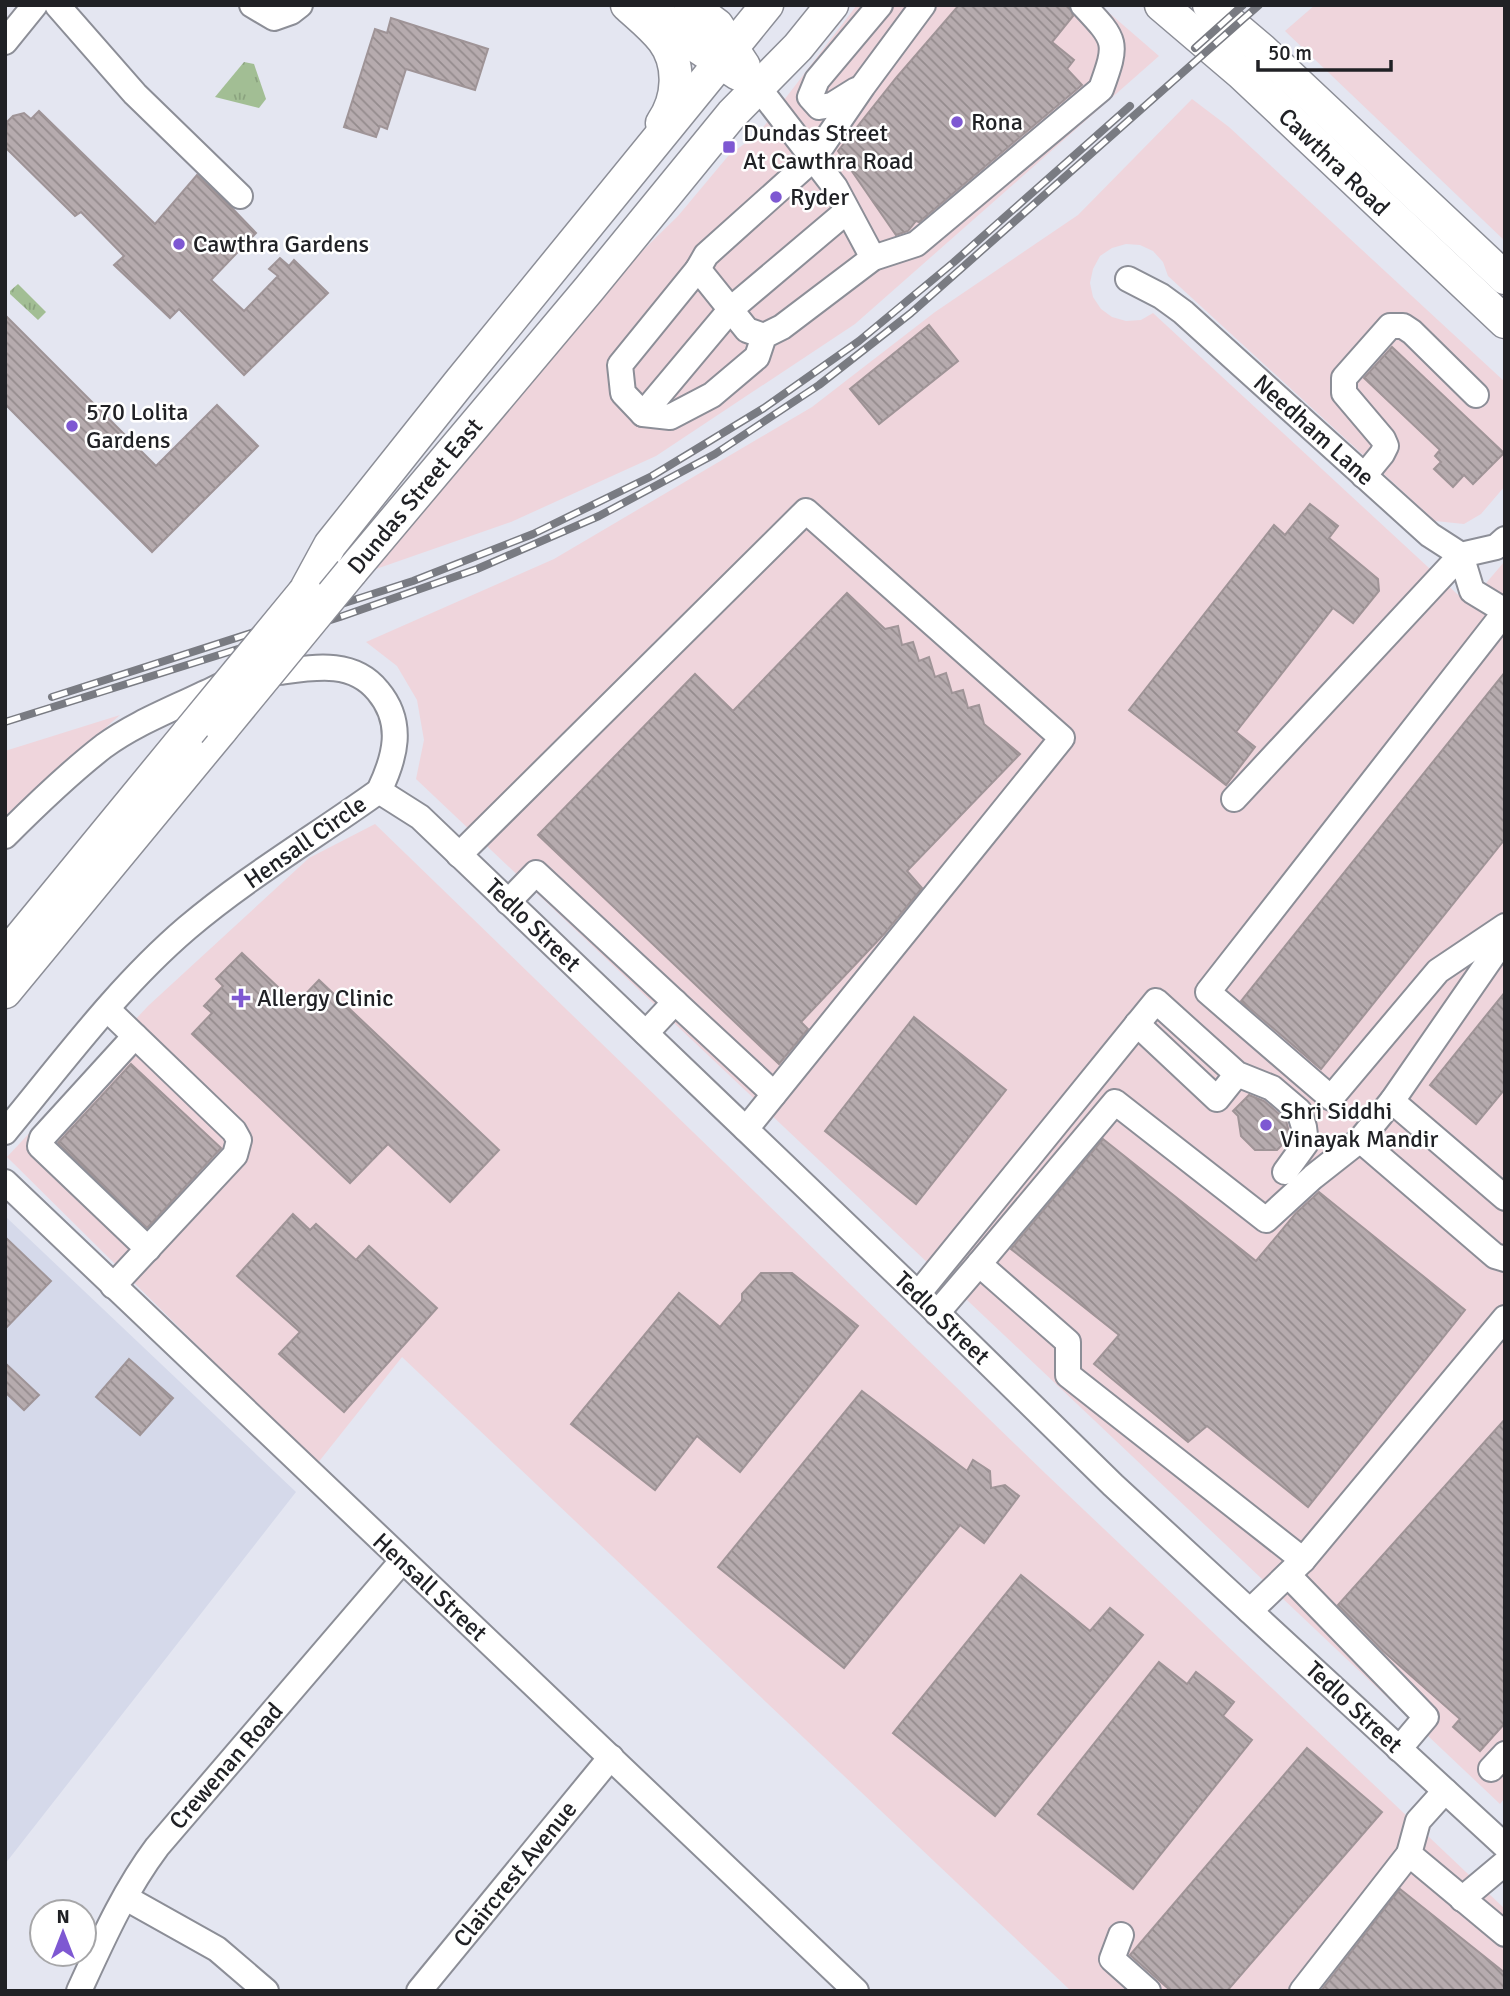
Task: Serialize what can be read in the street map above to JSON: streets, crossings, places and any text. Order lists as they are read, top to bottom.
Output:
{
  "streets": {
    "main road": ["Cawthra Road", "Dundas Street East"],
    "street": [
      "Needham Lane",
      "Hensall Circle",
      "Tedlo Street",
      "Hensall Street",
      "Crewenan Road",
      "Claircrest Avenue"
    ]
  },
  "crossings": [
    ["Hensall Circle", "Tedlo Street"],
    ["Hensall Street", "Crewenan Road"],
    ["Hensall Street", "Claircrest Avenue"]
  ],
  "places": {
    "other": [
      "Rona",
      "Ryder",
      "Cawthra Gardens",
      "570 Lolita Gardens",
      "Shri Siddhi Vinayak Mandir"
    ],
    "transit": ["Dundas Street At Cawthra Road"],
    "health": ["Allergy Clinic"]
  },
  "scale_bar": "50 m",
  "north": "top"
}
